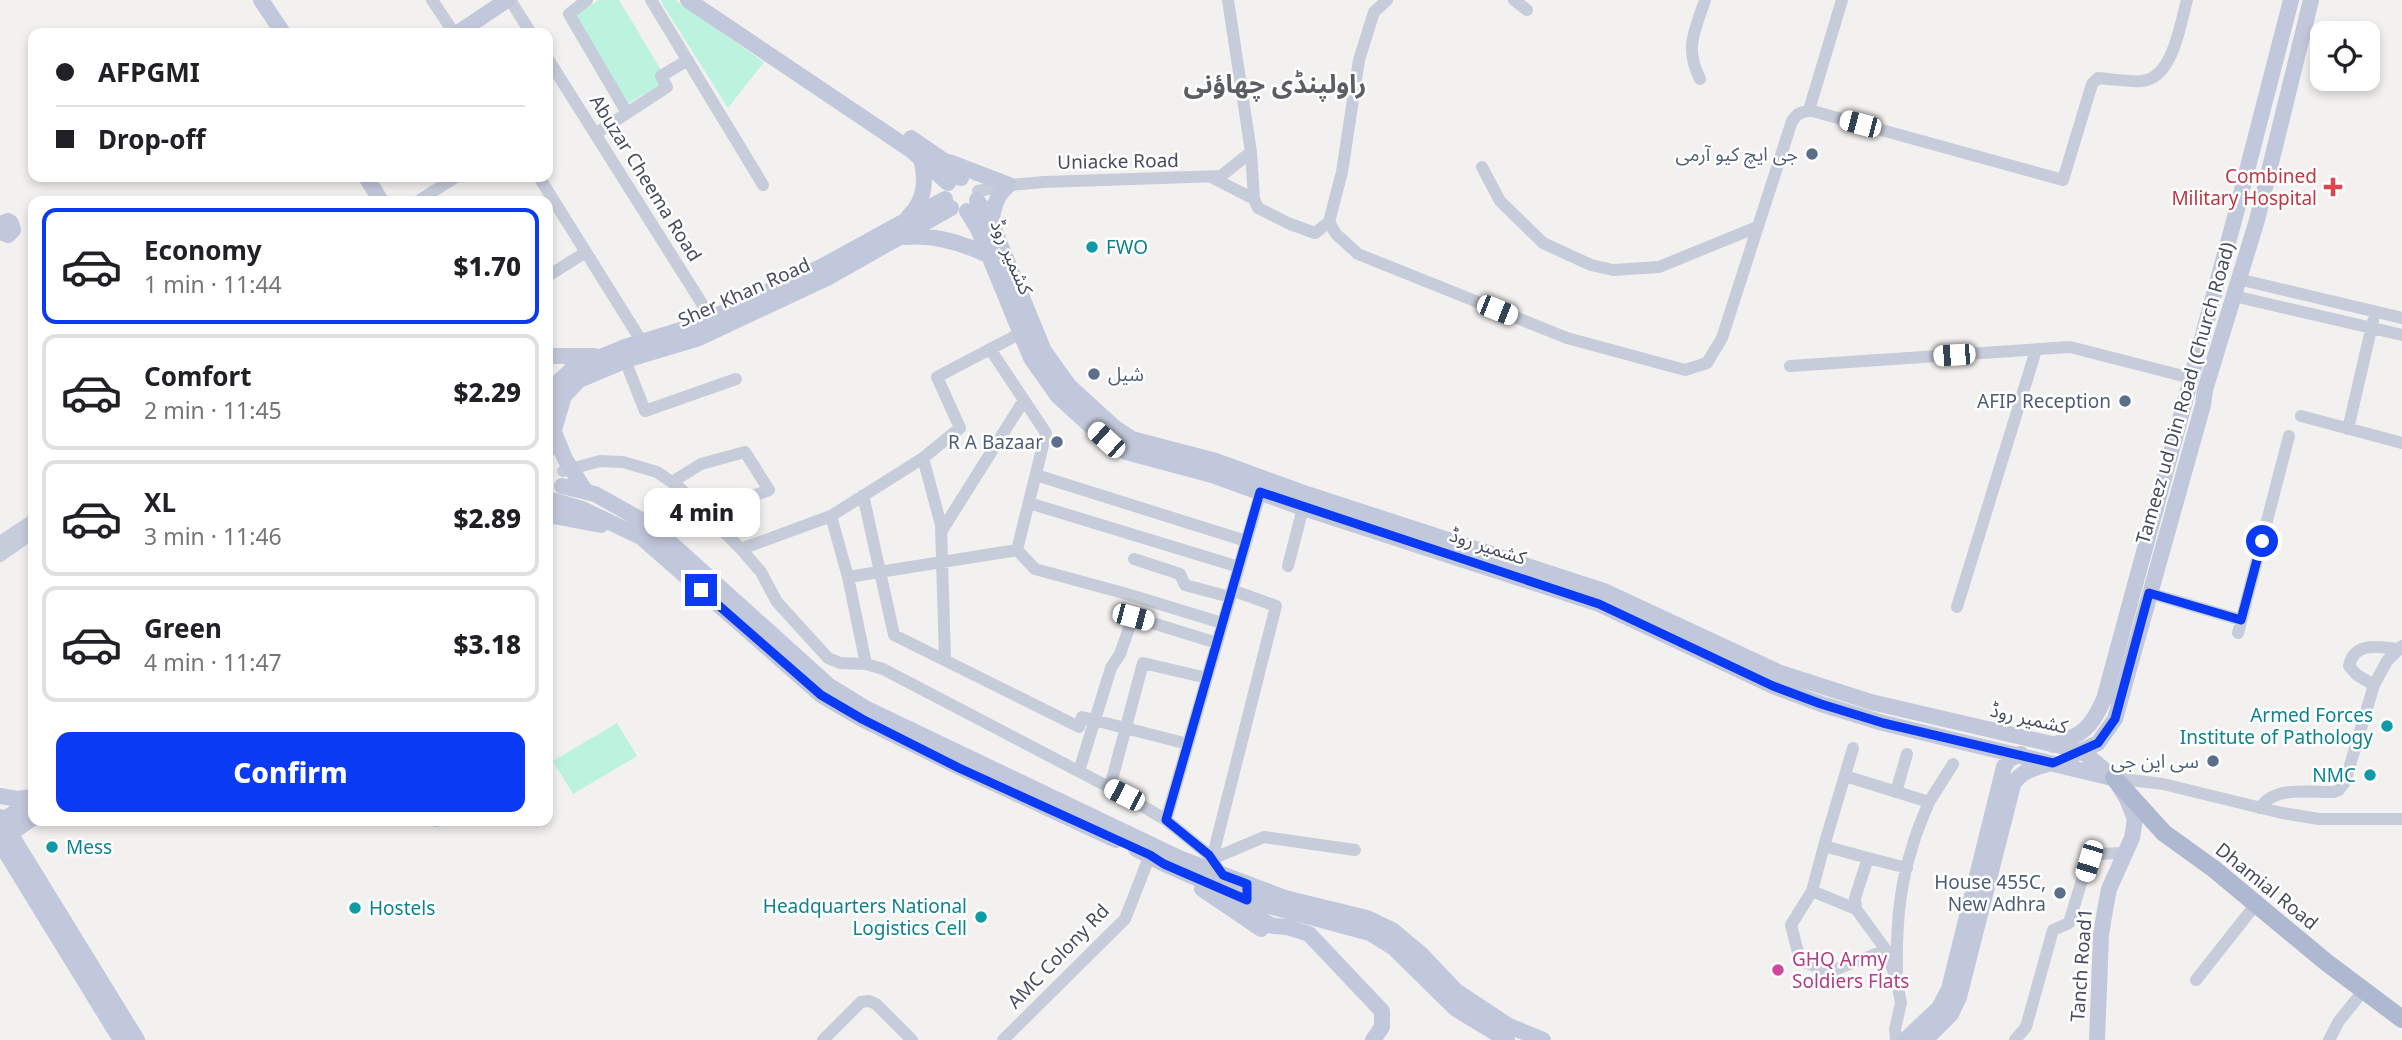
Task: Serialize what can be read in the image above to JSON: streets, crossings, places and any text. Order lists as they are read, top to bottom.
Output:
{
  "streets": {
    "main road": [
      "کشمیر روڈ",
      "Sher Khan Road",
      "Tameez ud Din Road (Church Road)",
      "Dhamial Road",
      "Tanch Road1"
    ],
    "street": ["Uniacke Road", "Abuzar Cheema Road", "AMC Colony Rd"]
  },
  "crossings": [
    ["Uniacke Road", "کشمیر روڈ"],
    ["Uniacke Road", "Sher Khan Road"],
    ["Abuzar Cheema Road", "Sher Khan Road"],
    ["کشمیر روڈ", "Sher Khan Road"],
    ["کشمیر روڈ", "Tameez ud Din Road (Church Road)"],
    ["کشمیر روڈ", "Dhamial Road"],
    ["کشمیر روڈ", "Tanch Road1"],
    ["Dhamial Road", "Tanch Road1"]
  ],
  "districts": ["راولپنڈی چھاؤنی"],
  "places": {
    "other": [
      "جی ایچ کیو آرمی",
      "FWO",
      "شیل",
      "AFIP Reception",
      "R A Bazaar",
      "Armed Forces Institute of Pathology",
      "سی این جی",
      "NMC",
      "Mess",
      "House 455C, New Adhra",
      "Hostels",
      "Headquarters National Logistics Cell",
      "GHQ Army Soldiers Flats"
    ],
    "health": ["Combined Military Hospital"]
  },
  "page": {
    "banner": ["AFPGMI", "Drop-off"],
    "list": [
      {
        "name": "Economy",
        "note": "1 min · 11:44",
        "value": "$1.70"
      },
      {
        "name": "Comfort",
        "note": "2 min · 11:45",
        "value": "$2.29"
      },
      {
        "name": "XL",
        "note": "3 min · 11:46",
        "value": "$2.89"
      },
      {
        "name": "Green",
        "note": "4 min · 11:47",
        "value": "$3.18"
      }
    ],
    "bubble": "4 min",
    "buttons": "Confirm"
  }
}
